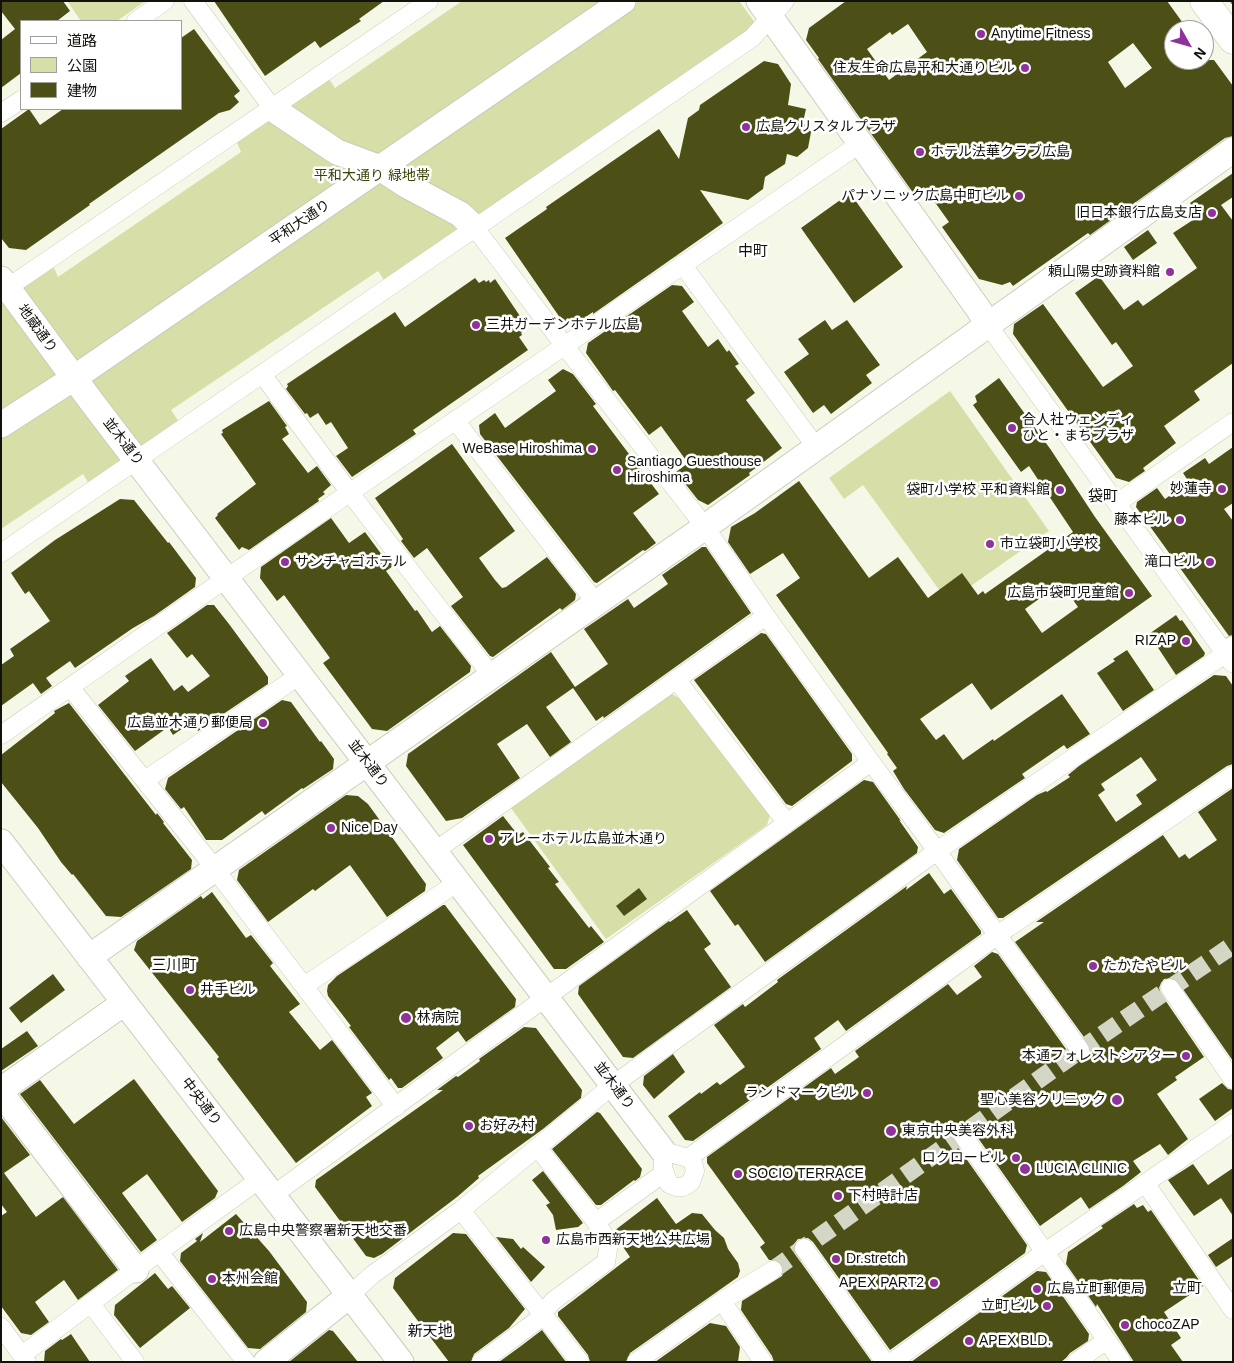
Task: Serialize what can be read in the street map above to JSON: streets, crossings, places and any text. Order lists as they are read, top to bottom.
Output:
{
  "streets": {
    "street": [
      "平和大通り",
      "地蔵通り",
      "並木通り",
      "中央通り"
    ]
  },
  "crossings": [
    ["平和大通り", "地蔵通り"],
    ["平和大通り", "並木通り"],
    ["地蔵通り", "並木通り"]
  ],
  "districts": [
    "中町",
    "袋町",
    "三川町",
    "立町",
    "新天地"
  ],
  "parks": ["平和大通り 緑地帯"],
  "places": [
    "Anytime Fitness",
    "住友生命広島平和大通りビル",
    "広島クリスタルプラザ",
    "ホテル法華クラブ広島",
    "パナソニック広島中町ビル",
    "旧日本銀行広島支店",
    "頼山陽史跡資料館",
    "三井ガーデンホテル広島",
    "合人社ウェンディ ひと・まちプラザ",
    "WeBase Hiroshima",
    "Santiago Guesthouse Hiroshima",
    "妙蓮寺",
    "袋町小学校 平和資料館",
    "藤本ビル",
    "市立袋町小学校",
    "サンチャゴホテル",
    "滝口ビル",
    "広島市袋町児童館",
    "RIZAP",
    "広島並木通り郵便局",
    "Nice Day",
    "アレーホテル広島並木通り",
    "たかたやビル",
    "井手ビル",
    "林病院",
    "本通フォレストシアター",
    "ランドマークビル",
    "聖心美容クリニック",
    "お好み村",
    "東京中央美容外科",
    "ロクロービル",
    "LUCIA CLINIC",
    "SOCIO TERRACE",
    "下村時計店",
    "広島中央警察署新天地交番",
    "広島市西新天地公共広場",
    "Dr.stretch",
    "本州会館",
    "APEX PART2",
    "広島立町郵便局",
    "立町ビル",
    "chocoZAP",
    "APEX BLD."
  ],
  "legend": ["道路", "公園", "建物"],
  "north": "bottom right"
}
